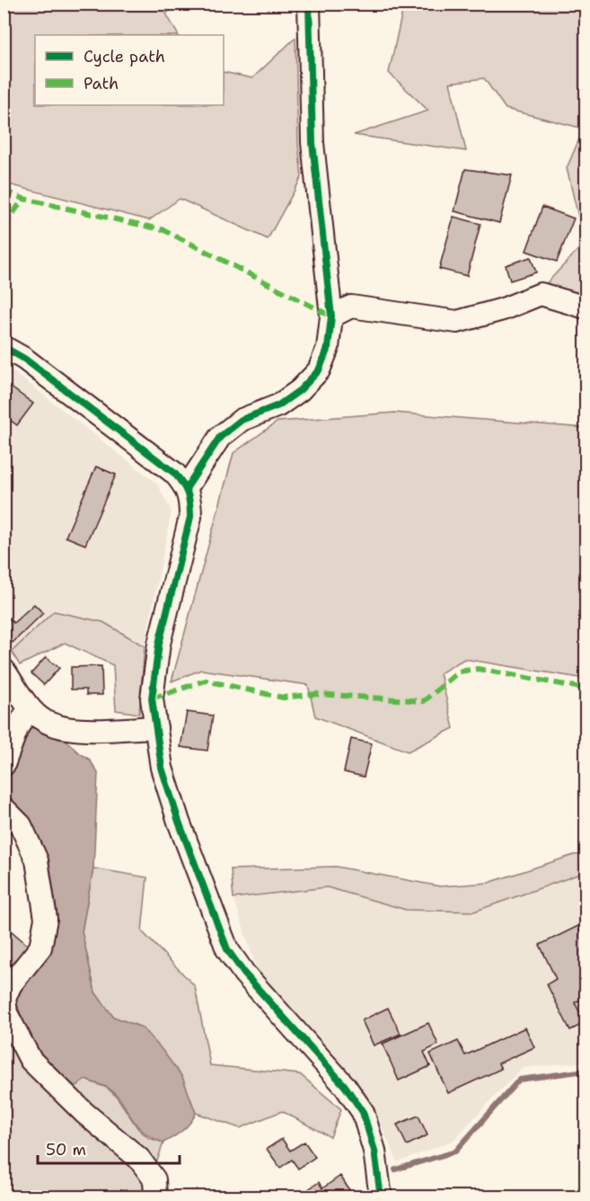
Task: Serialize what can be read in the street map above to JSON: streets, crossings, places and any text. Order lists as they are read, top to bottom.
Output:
{
  "legend": ["Cycle path", "Path"],
  "scale_bar": "50 m"
}
